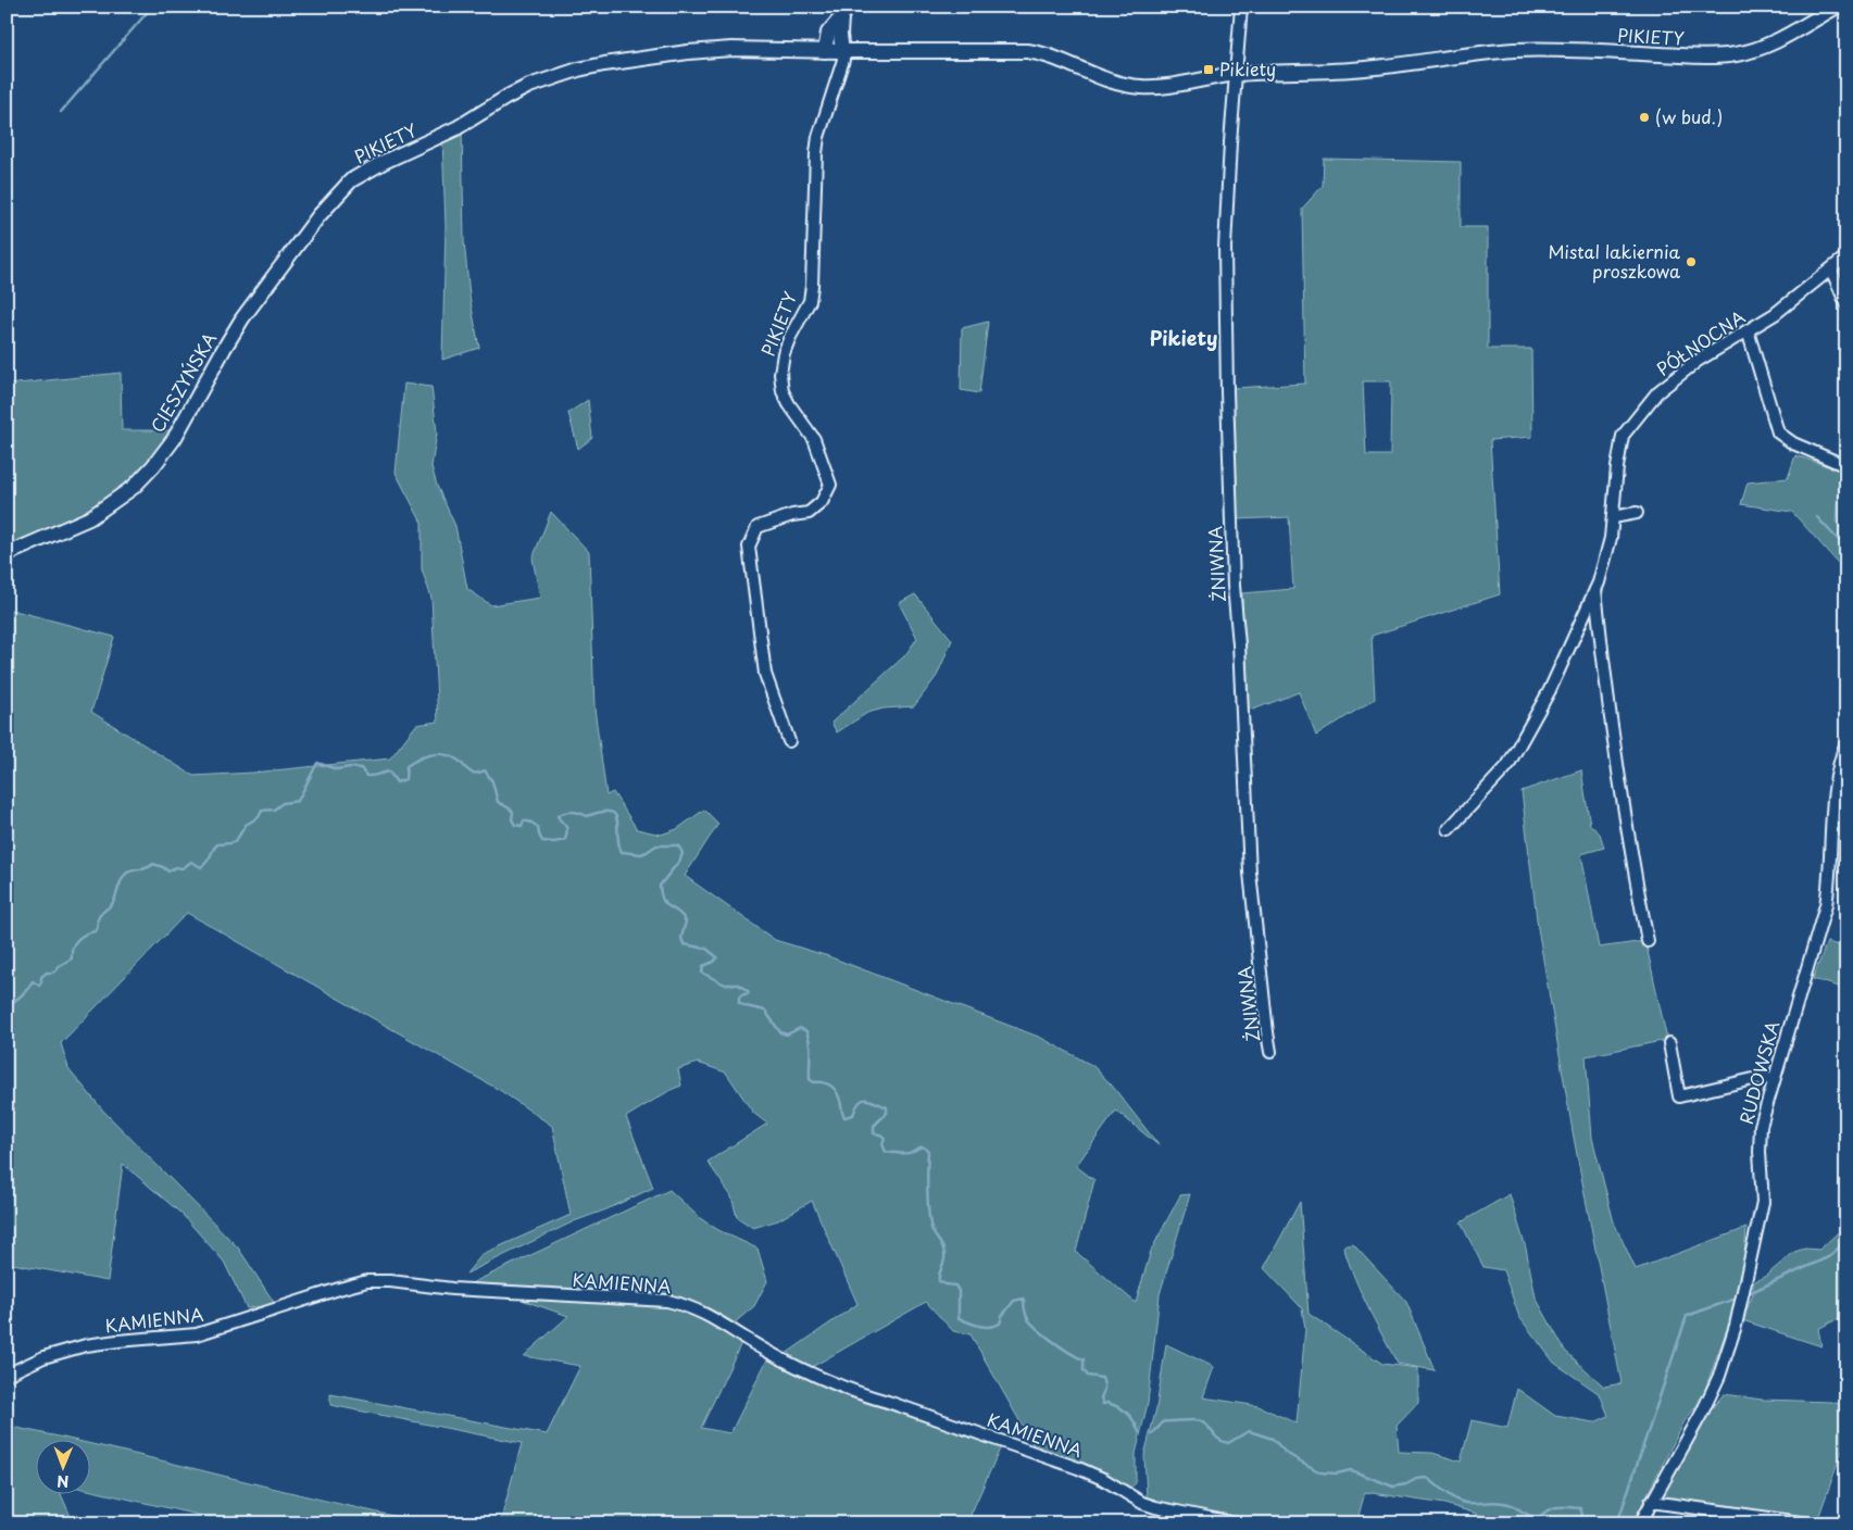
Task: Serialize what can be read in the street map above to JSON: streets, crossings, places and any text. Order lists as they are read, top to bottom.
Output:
{
  "streets": {
    "street": [
      "PIKIETY",
      "PÓŁNOCNA",
      "CIESZYŃSKA",
      "ŻNIWNA",
      "RUDOWSKA",
      "KAMIENNA"
    ]
  },
  "crossings": [
    ["PIKIETY", "CIESZYŃSKA"],
    ["PIKIETY", "ŻNIWNA"]
  ],
  "districts": ["Pikiety"],
  "places": {
    "transit": ["Pikiety"],
    "other": ["(w bud.)", "Mistal lakiernia proszkowa"]
  },
  "north": "bottom"
}
